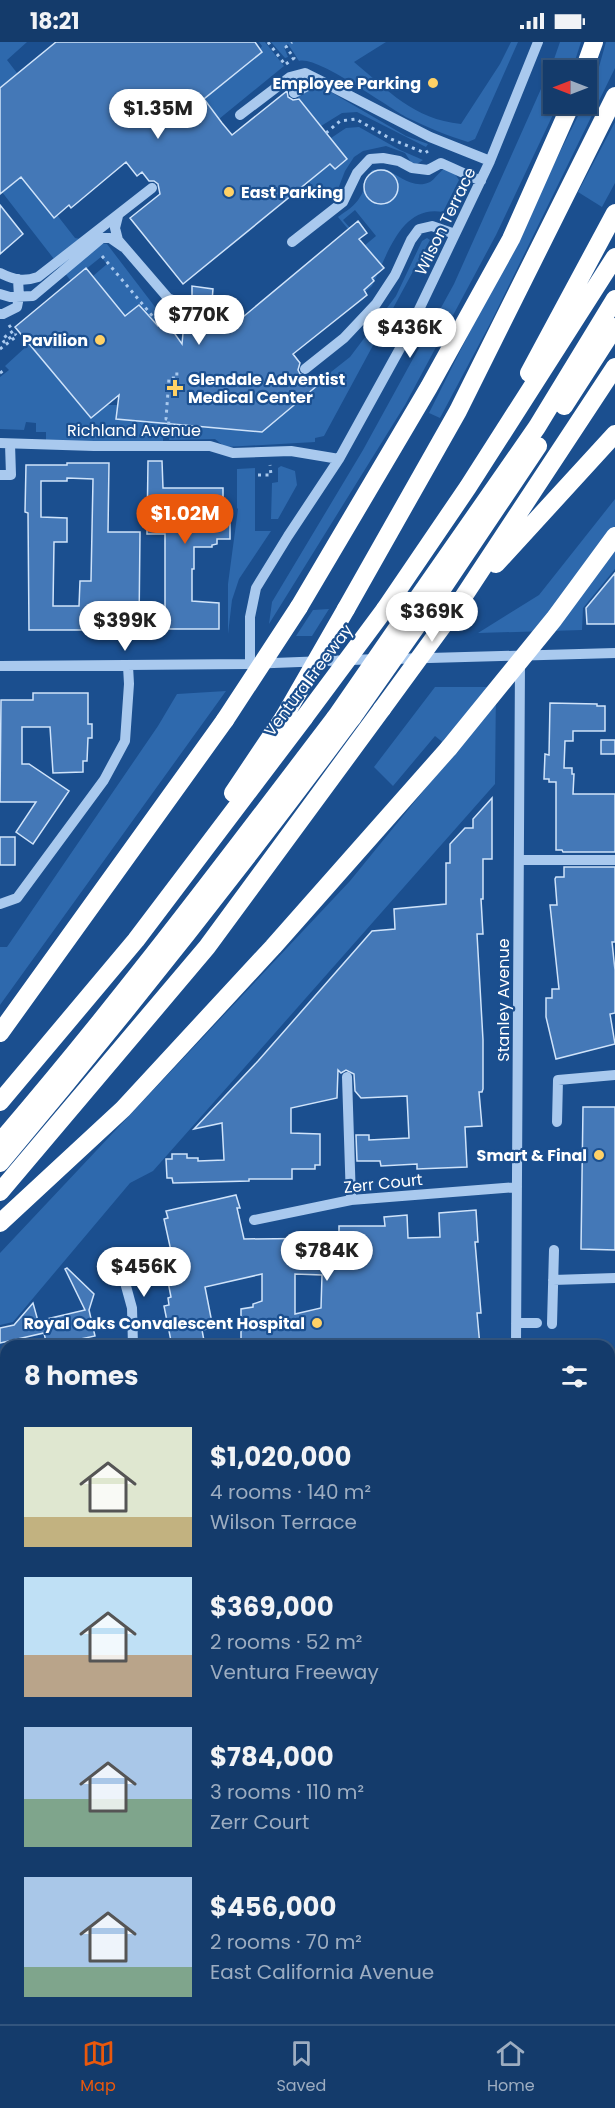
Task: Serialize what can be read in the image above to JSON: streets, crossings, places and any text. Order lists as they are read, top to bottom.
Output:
{
  "streets": {
    "highway": ["Ventura Freeway"],
    "street": [
      "Wilson Terrace",
      "Richland Avenue",
      "Stanley Avenue",
      "Zerr Court"
    ]
  },
  "crossings": [
    ["Wilson Terrace", "Richland Avenue"],
    ["Stanley Avenue", "Zerr Court"]
  ],
  "places": {
    "other": [
      "Employee Parking",
      "East Parking",
      "Pavilion",
      "Smart & Final",
      "Royal Oaks Convalescent Hospital"
    ],
    "health": ["Glendale Adventist Medical Center"]
  },
  "north": "left",
  "page": {
    "status": "18:21",
    "price": [
      "$1.35M",
      "$770K",
      "$436K",
      "$1.02M",
      "$369K",
      "$399K",
      "$784K",
      "$456K"
    ],
    "heading": "8 homes",
    "list": [
      {
        "name": "$1,020,000",
        "note": "4 rooms · 140 m² · Wilson Terrace"
      },
      {
        "name": "$369,000",
        "note": "2 rooms · 52 m² · Ventura Freeway"
      },
      {
        "name": "$784,000",
        "note": "3 rooms · 110 m² · Zerr Court"
      },
      {
        "name": "$456,000",
        "note": "2 rooms · 70 m² · East California Avenue"
      }
    ],
    "tabs": ["Map", "Saved", "Home"]
  }
}
